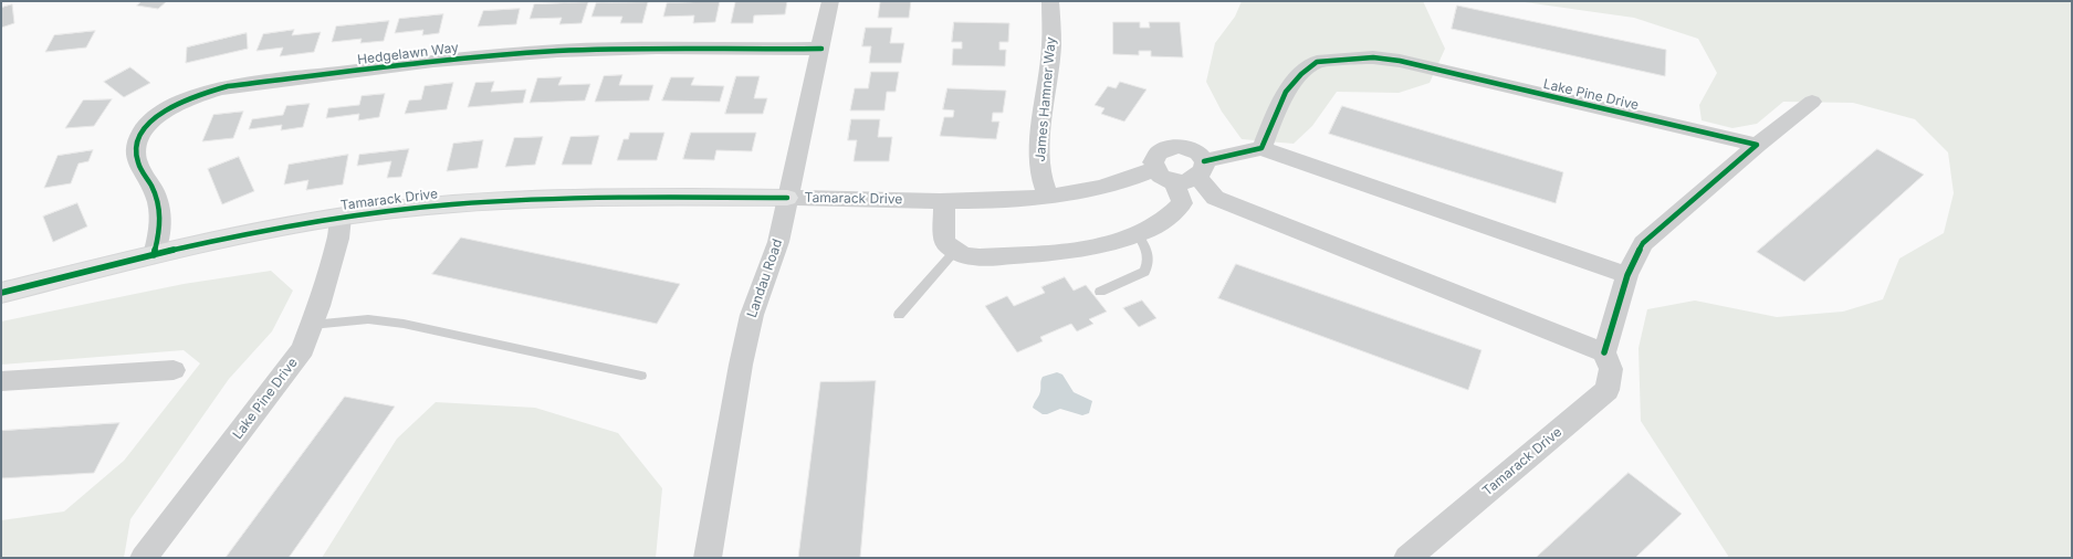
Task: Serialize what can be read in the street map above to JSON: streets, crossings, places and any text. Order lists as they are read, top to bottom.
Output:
{
  "streets": {
    "street": [
      "Hedgelawn Way",
      "Lake Pine Drive",
      "James Hamner Way",
      "Tamarack Drive",
      "Landau Road"
    ]
  },
  "crossings": [
    ["Hedgelawn Way", "Tamarack Drive"],
    ["Hedgelawn Way", "Landau Road"],
    ["Lake Pine Drive", "Tamarack Drive"],
    ["James Hamner Way", "Tamarack Drive"],
    ["Tamarack Drive", "Landau Road"]
  ]
}
